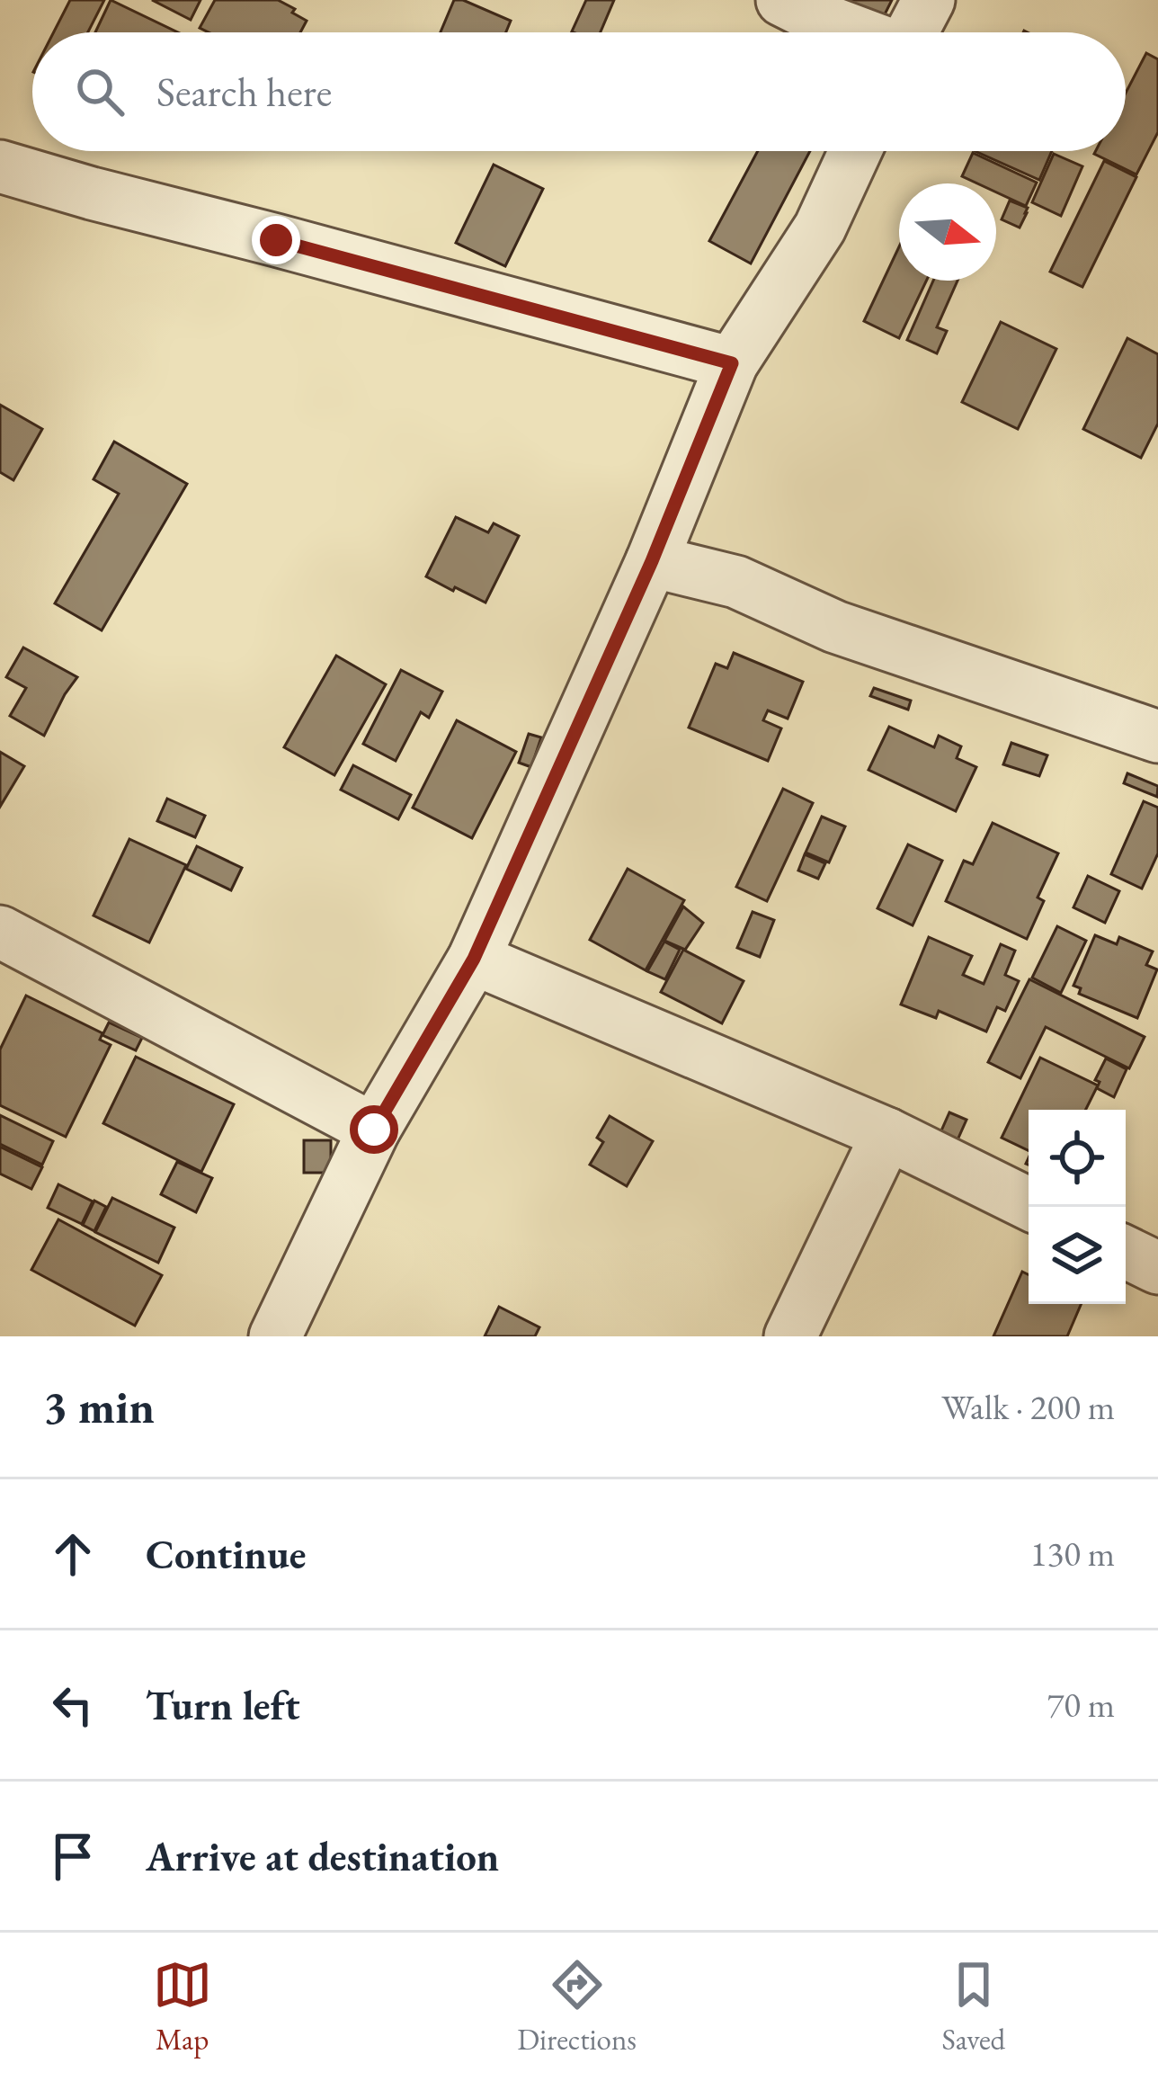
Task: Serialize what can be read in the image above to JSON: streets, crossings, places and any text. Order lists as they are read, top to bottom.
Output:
{
  "north": "right",
  "page": {
    "search": "Search here",
    "heading": ["3 min", "Walk · 200 m"],
    "list": [
      ["Continue", "130 m"],
      ["Turn left", "70 m"],
      "Arrive at destination"
    ],
    "nav": ["Map", "Directions", "Saved"]
  }
}
